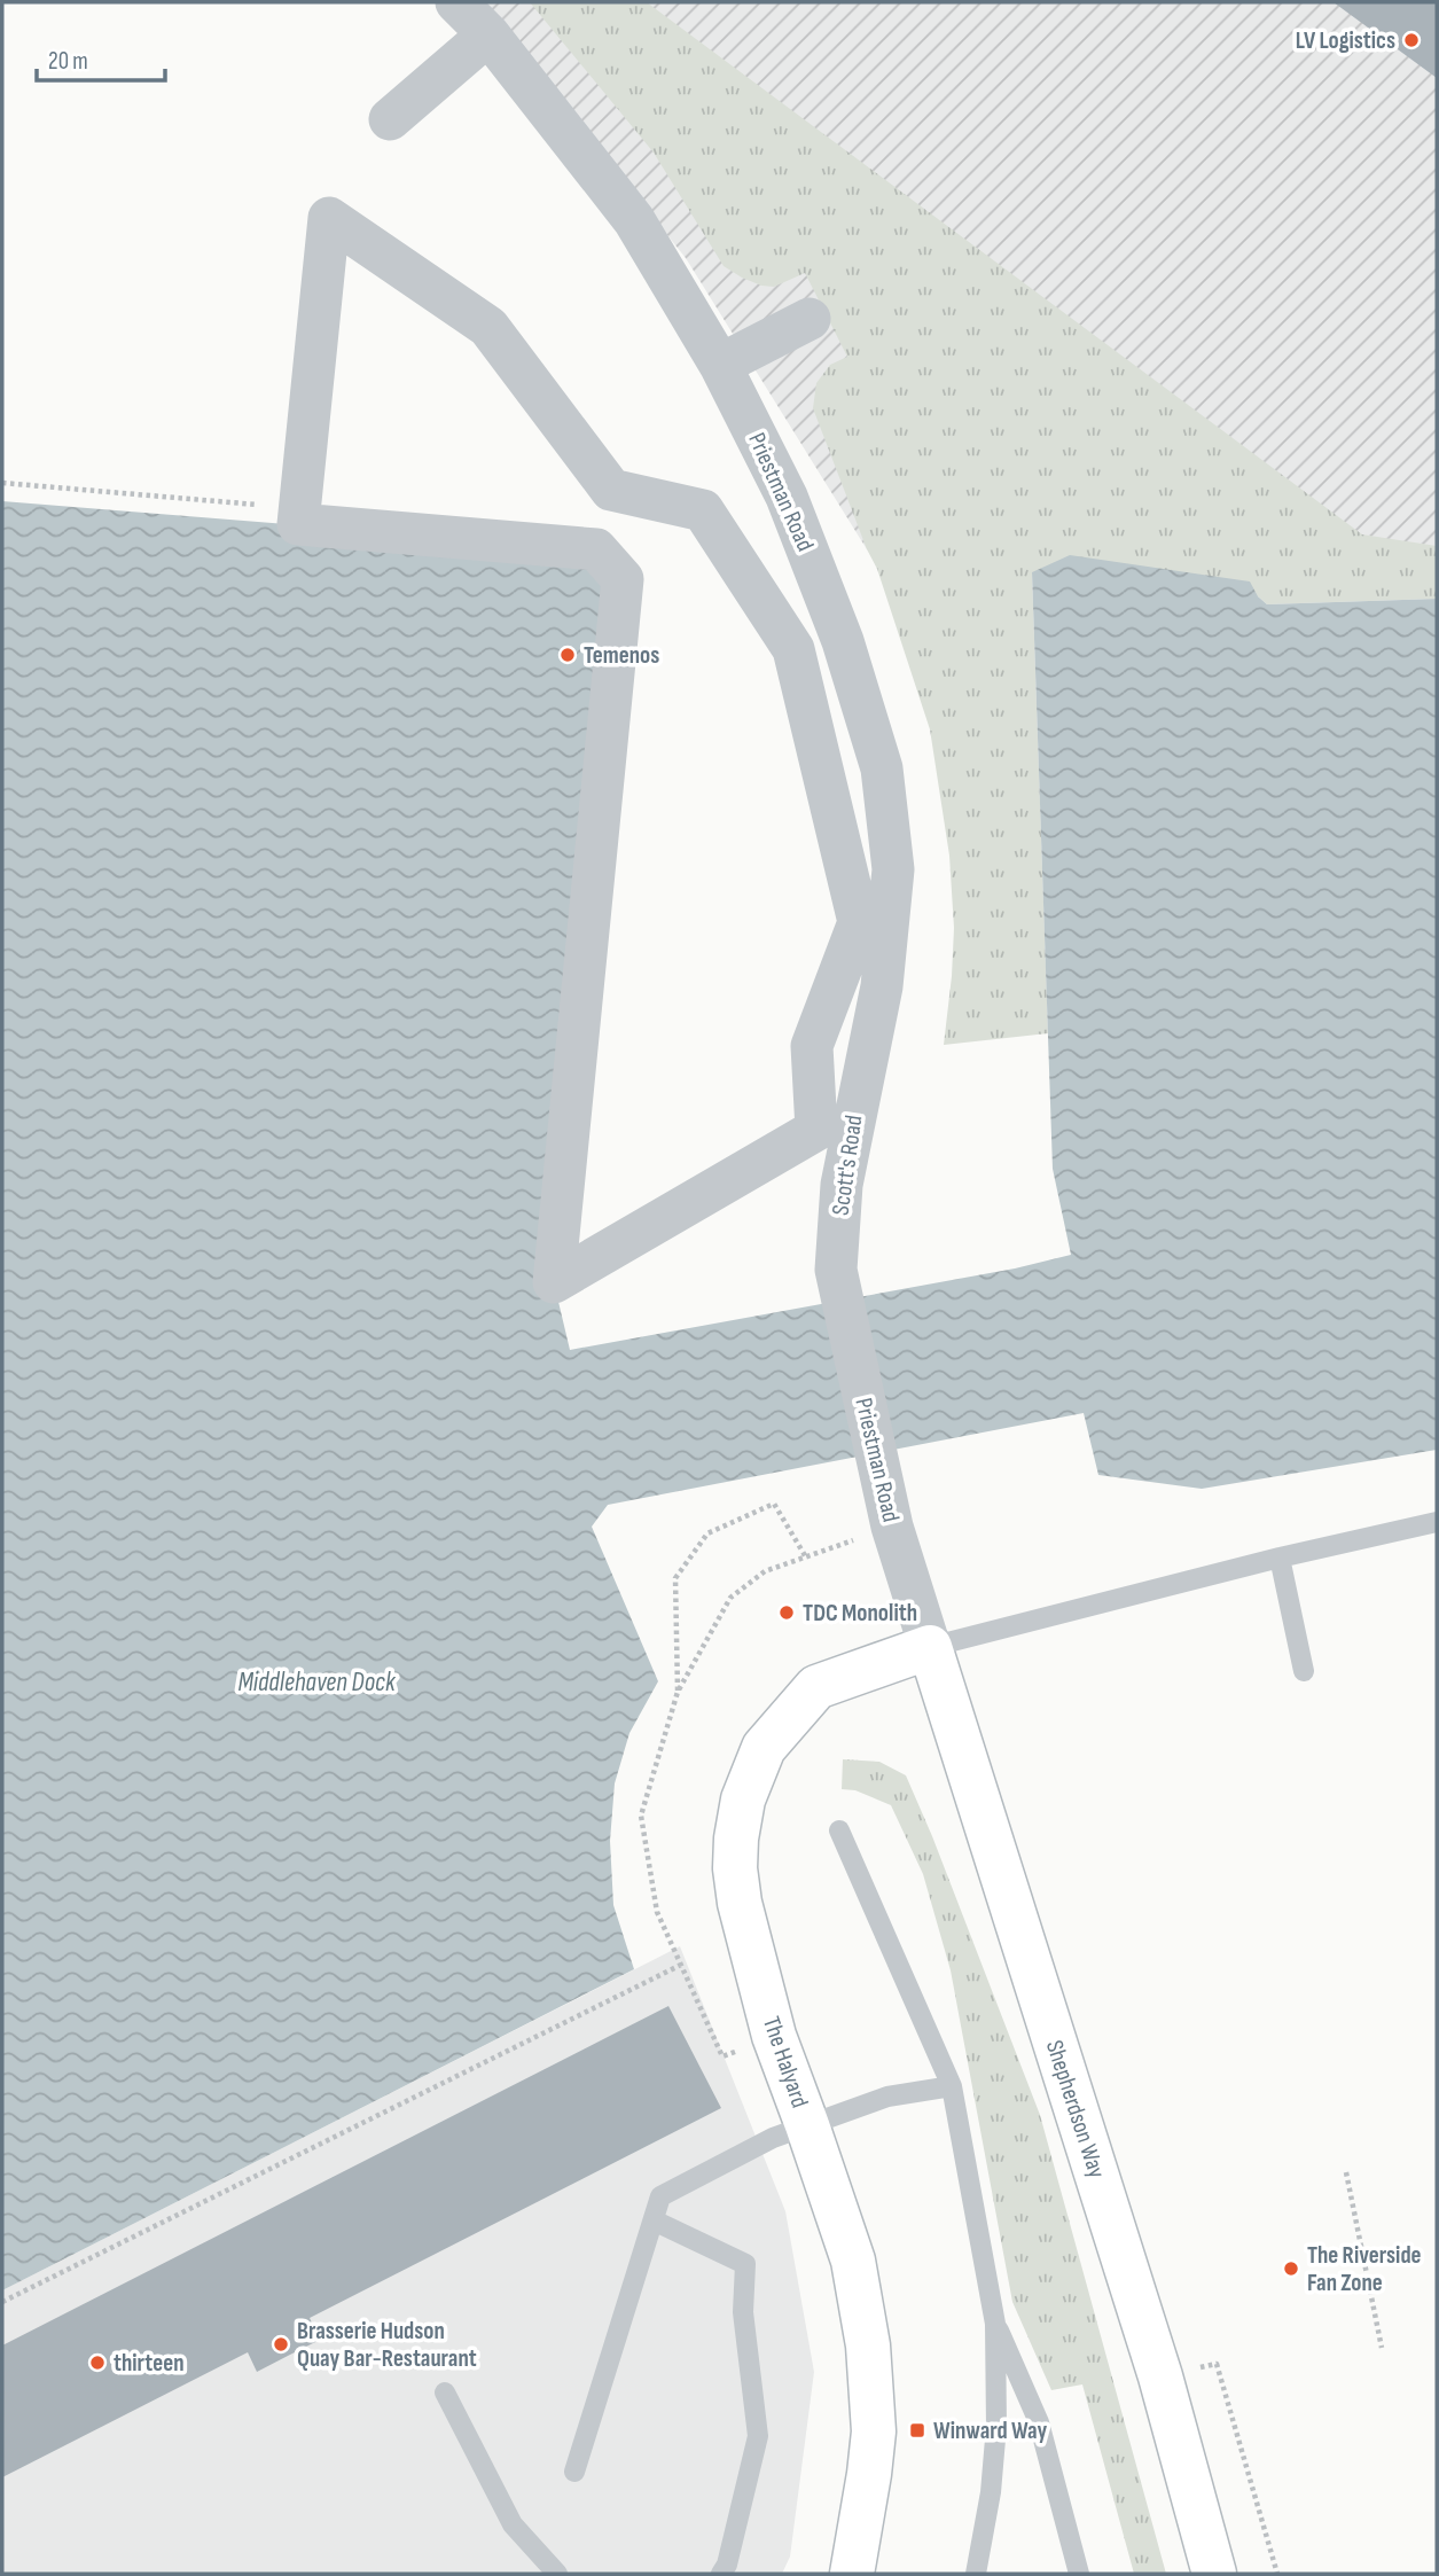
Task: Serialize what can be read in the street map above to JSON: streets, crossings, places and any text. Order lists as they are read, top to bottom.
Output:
{
  "streets": {
    "street": [
      "Priestman Road",
      "Scott's Road",
      "The Halyard",
      "Shepherdson Way"
    ]
  },
  "crossings": [
    ["Priestman Road", "Scott's Road"],
    ["Priestman Road", "The Halyard"],
    ["Priestman Road", "Shepherdson Way"],
    ["The Halyard", "Shepherdson Way"]
  ],
  "water": ["Middlehaven Dock"],
  "places": {
    "other": [
      "LV Logistics",
      "Temenos",
      "TDC Monolith",
      "The Riverside Fan Zone",
      "Brasserie Hudson Quay Bar-Restaurant",
      "thirteen"
    ],
    "transit": ["Winward Way"]
  },
  "scale_bar": "20 m"
}
